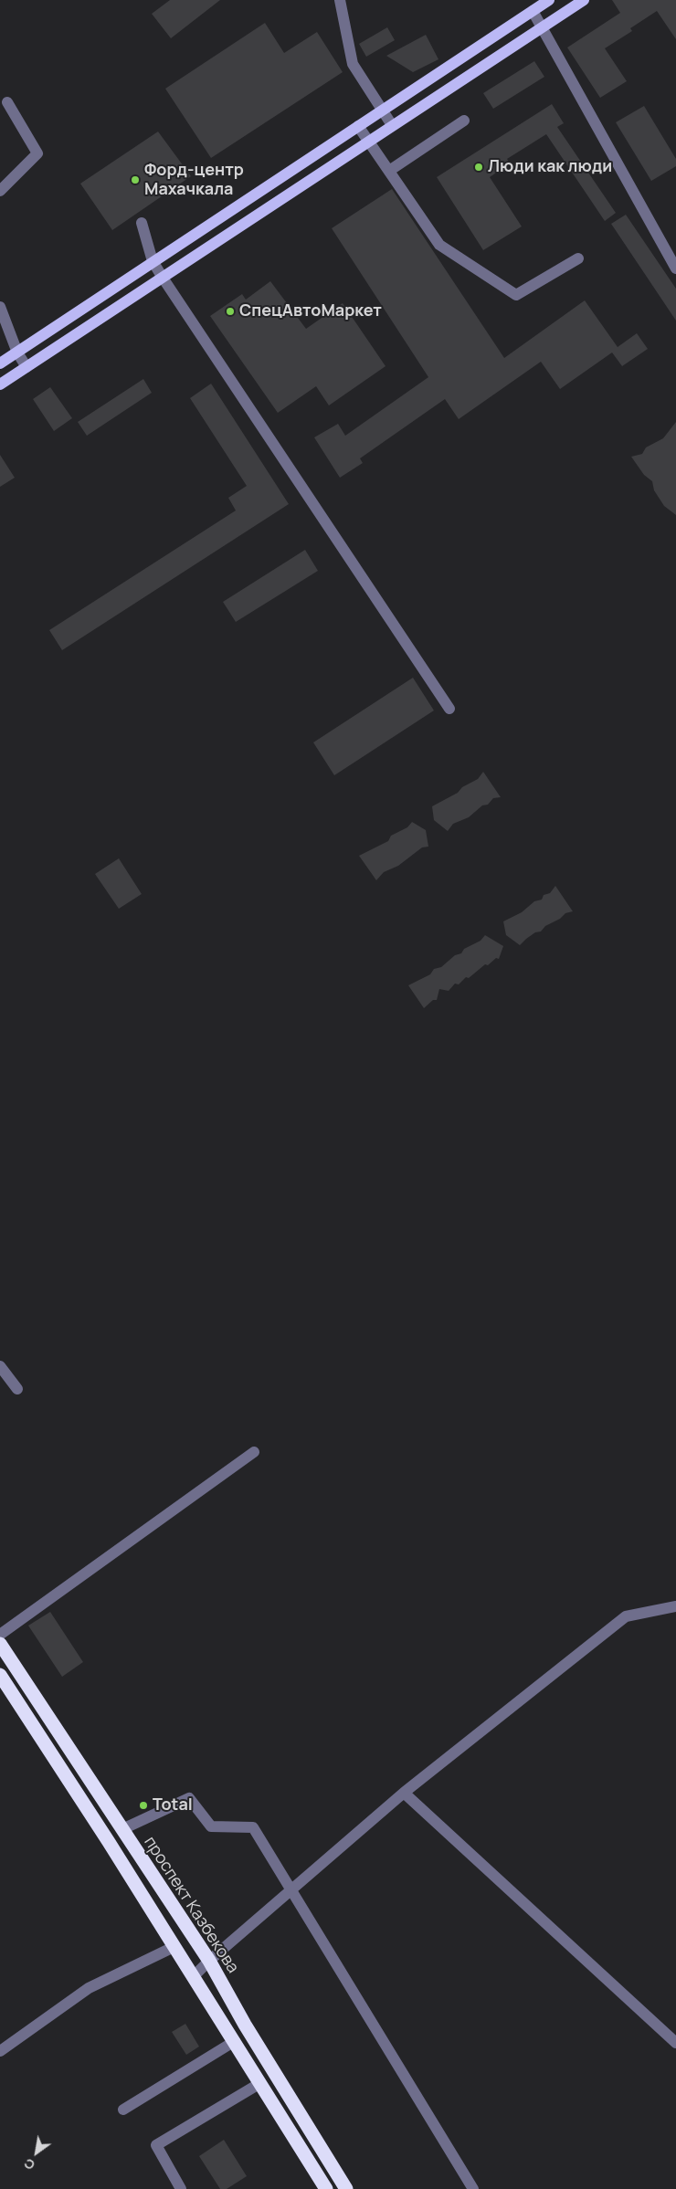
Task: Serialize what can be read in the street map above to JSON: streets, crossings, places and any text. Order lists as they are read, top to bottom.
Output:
{
  "streets": {
    "highway": ["проспект Казбекова"]
  },
  "places": [
    "Люди как люди",
    "Форд-центр Махачкала",
    "СпецАвтоМаркет",
    "Total"
  ],
  "north": "bottom left"
}
